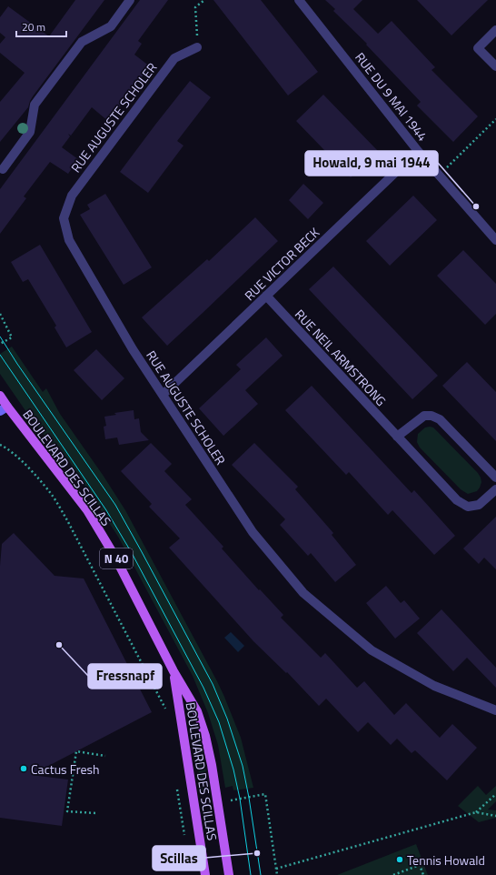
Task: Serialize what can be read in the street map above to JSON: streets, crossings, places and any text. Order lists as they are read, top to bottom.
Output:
{
  "streets": {
    "main road": ["BOULEVARD DES SCILLAS", "N 40"],
    "street": [
      "RUE DU 9 MAI 1944",
      "RUE AUGUSTE SCHOLER",
      "RUE VICTOR BECK",
      "RUE NEIL ARMSTRONG"
    ]
  },
  "crossings": [
    ["RUE DU 9 MAI 1944", "RUE VICTOR BECK"],
    ["RUE AUGUSTE SCHOLER", "RUE VICTOR BECK"],
    ["RUE VICTOR BECK", "RUE NEIL ARMSTRONG"]
  ],
  "places": [
    "Howald, 9 mai 1944",
    "Fressnapf",
    "Cactus Fresh",
    "Scillas",
    "Tennis Howald"
  ],
  "scale_bar": "20 m"
}
